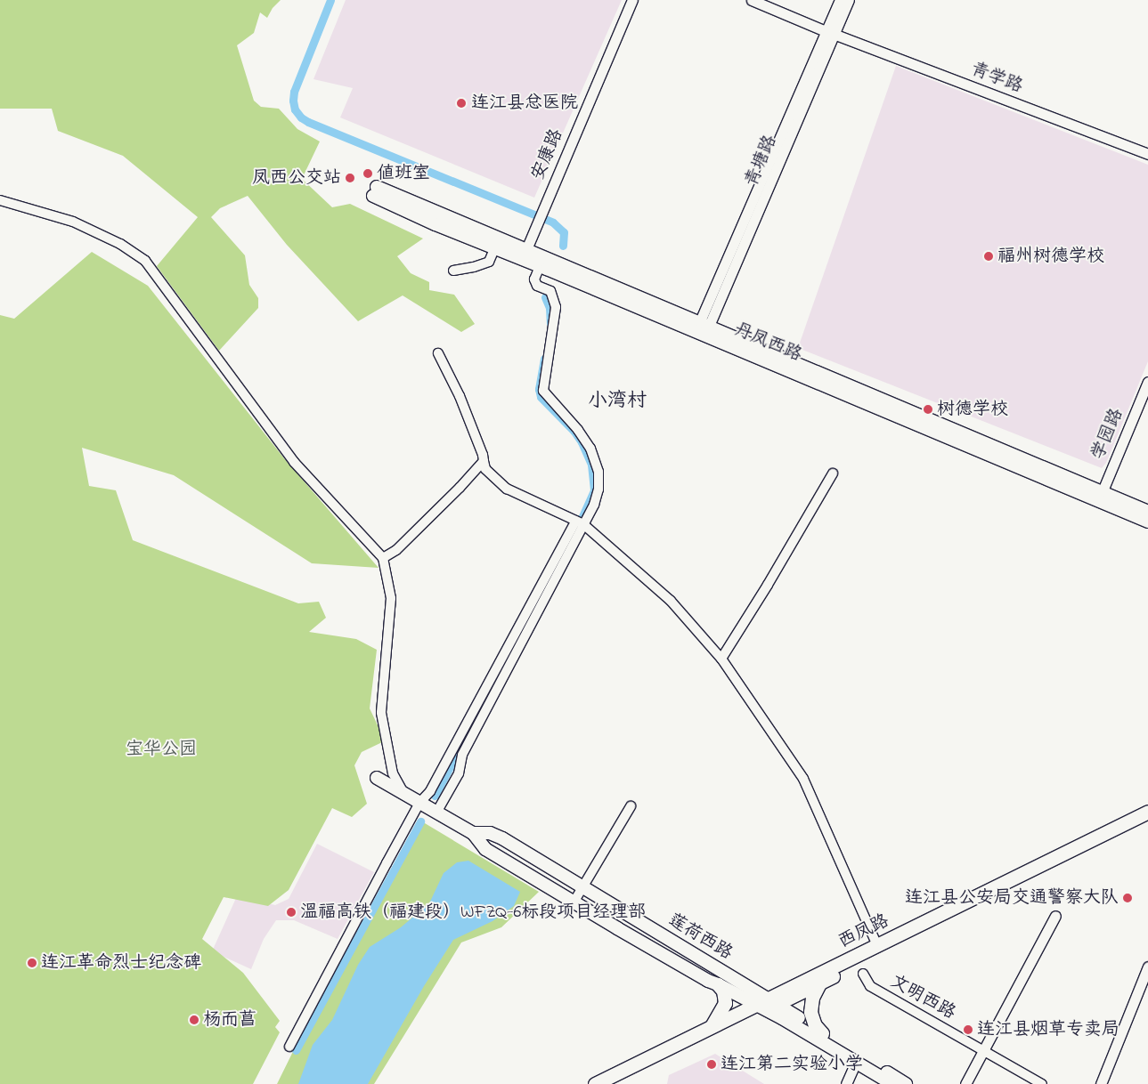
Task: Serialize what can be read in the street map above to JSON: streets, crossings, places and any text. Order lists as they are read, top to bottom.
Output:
{
  "streets": {
    "main road": ["丹凤西路", "西凤路", "莲荷西路"],
    "street": [
      "青学路",
      "安康路",
      "青塘路",
      "学园路",
      "文明西路"
    ]
  },
  "crossings": [
    ["青学路", "青塘路"],
    ["安康路", "丹凤西路"],
    ["青塘路", "丹凤西路"],
    ["丹凤西路", "学园路"],
    ["西凤路", "莲荷西路"]
  ],
  "districts": ["小湾村"],
  "parks": ["宝华公园"],
  "places": [
    "连江县总医院",
    "值班室",
    "凤西公交站",
    "福州树德学校",
    "树德学校",
    "连江县公安局交通警察大队",
    "温福高铁（福建段）WFZQ-6标段项目经理部",
    "连江革命烈士纪念碑",
    "杨而菖",
    "连江县烟草专卖局",
    "连江第二实验小学"
  ]
}
